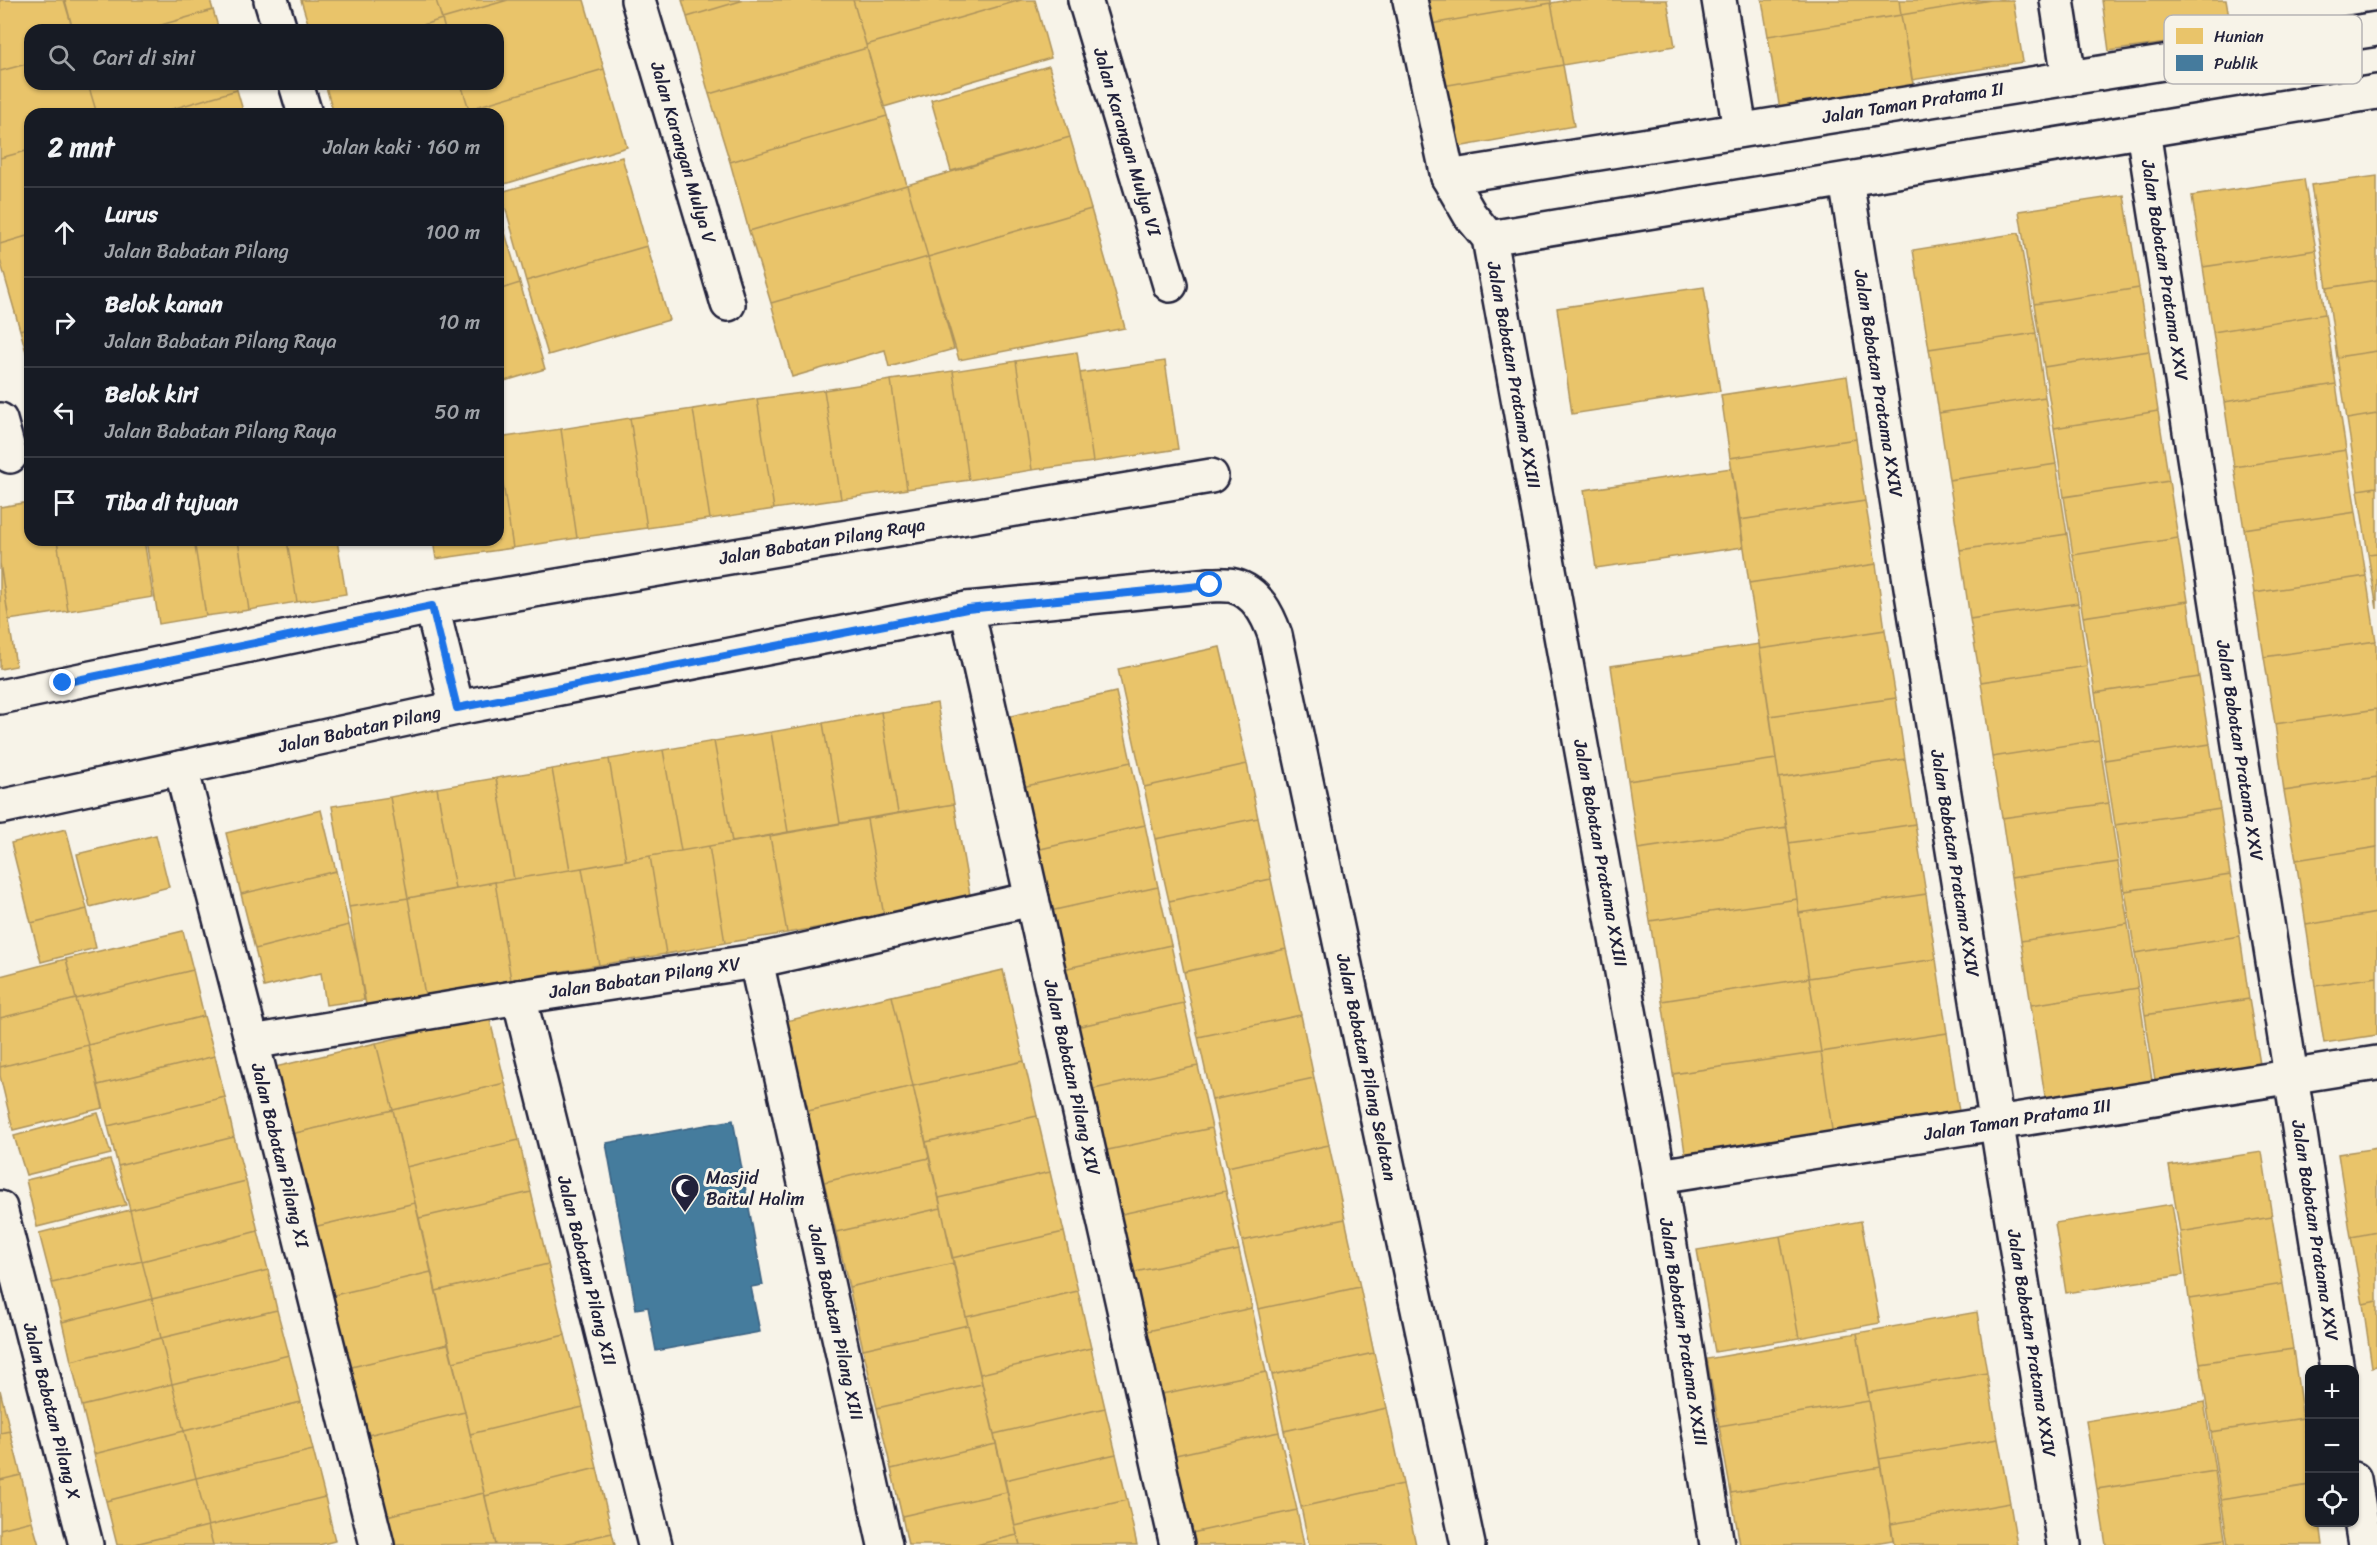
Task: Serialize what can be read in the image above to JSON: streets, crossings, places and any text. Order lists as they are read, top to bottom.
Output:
{
  "streets": {
    "street": [
      "Jalan Taman Pratama II",
      "Jalan Karangan Mulya VI",
      "Jalan Karangan Mulya V",
      "Jalan Babatan Pratama XXV",
      "Jalan Babatan Pratama XXIII",
      "Jalan Babatan Pratama XXIV",
      "Jalan Babatan Pilang Raya",
      "Jalan Babatan Pilang",
      "Jalan Babatan Pilang XV",
      "Jalan Babatan Pilang Selatan",
      "Jalan Babatan Pilang XIV",
      "Jalan Taman Pratama III",
      "Jalan Babatan Pilang XI",
      "Jalan Babatan Pilang XII",
      "Jalan Babatan Pilang XIII",
      "Jalan Babatan Pilang X"
    ]
  },
  "crossings": [
    ["Jalan Taman Pratama II", "Jalan Babatan Pratama XXIII"],
    ["Jalan Babatan Pratama XXV", "Jalan Taman Pratama III"],
    ["Jalan Babatan Pratama XXIII", "Jalan Taman Pratama III"],
    ["Jalan Babatan Pratama XXIV", "Jalan Taman Pratama III"],
    ["Jalan Babatan Pilang", "Jalan Babatan Pilang Selatan"],
    ["Jalan Babatan Pilang", "Jalan Babatan Pilang XIV"],
    ["Jalan Babatan Pilang", "Jalan Babatan Pilang XI"],
    ["Jalan Babatan Pilang XV", "Jalan Babatan Pilang XIV"],
    ["Jalan Babatan Pilang XV", "Jalan Babatan Pilang XI"],
    ["Jalan Babatan Pilang XV", "Jalan Babatan Pilang XII"],
    ["Jalan Babatan Pilang XV", "Jalan Babatan Pilang XIII"]
  ],
  "places": {
    "mosque": ["Masjid Baitul Halim"]
  },
  "legend": ["Hunian", "Publik"],
  "page": {
    "search": "Cari di sini",
    "heading": ["2 mnt", "Jalan kaki · 160 m"],
    "list": [
      ["Lurus", "Jalan Babatan Pilang", "100 m"],
      ["Belok kanan", "Jalan Babatan Pilang Raya", "10 m"],
      ["Belok kiri", "Jalan Babatan Pilang Raya", "50 m"],
      "Tiba di tujuan"
    ],
    "map_buttons": ["+", "−"]
  }
}
